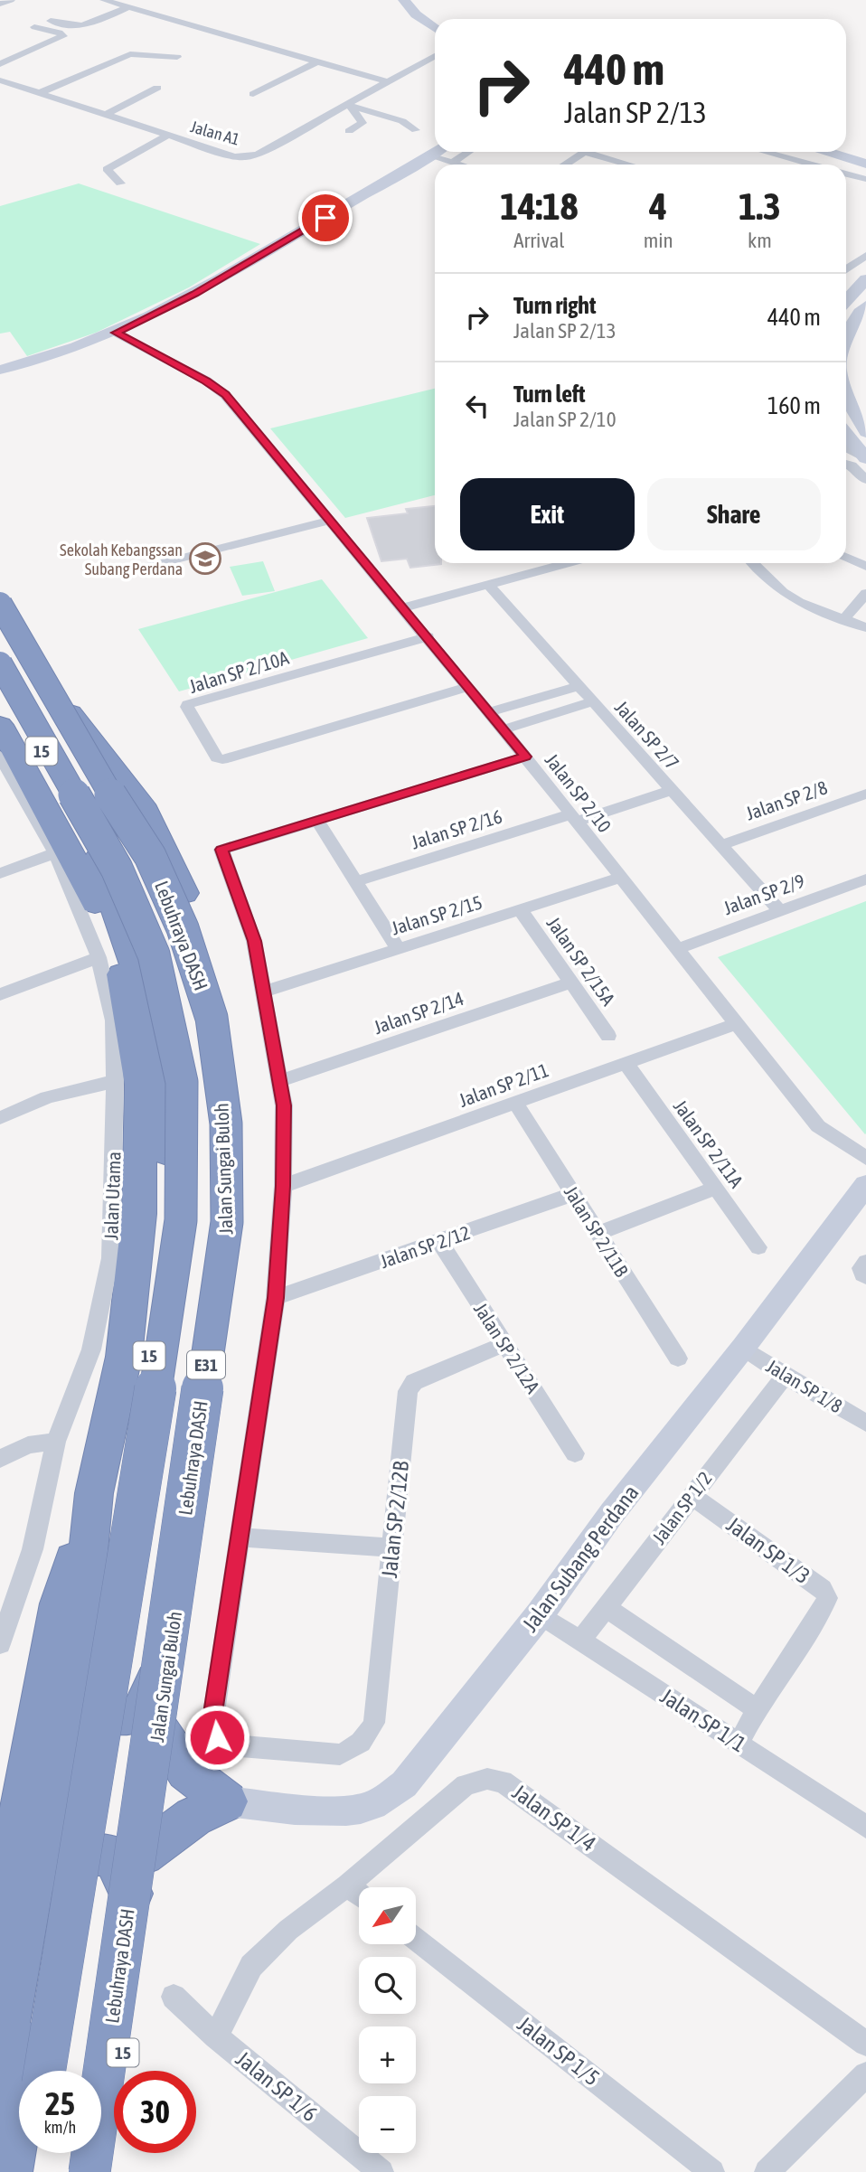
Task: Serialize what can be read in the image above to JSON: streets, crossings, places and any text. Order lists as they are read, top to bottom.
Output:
{
  "streets": {
    "highway": [
      "15",
      "Lebuhraya DASH",
      "Jalan Sungai Buloh",
      "E31"
    ],
    "street": [
      "Jalan A1",
      "Jalan SP 2/10A",
      "Jalan SP 2/7",
      "Jalan SP 2/10",
      "Jalan SP 2/8",
      "Jalan SP 2/16",
      "Jalan SP 2/9",
      "Jalan SP 2/15",
      "Jalan SP 2/15A",
      "Jalan SP 2/14",
      "Jalan SP 2/11",
      "Jalan SP 2/11A",
      "Jalan Utama",
      "Jalan SP 2/11B",
      "Jalan SP 2/12",
      "Jalan SP 2/12A",
      "Jalan SP 1/8",
      "Jalan SP 1/2",
      "Jalan SP 2/12B",
      "Jalan SP 1/3",
      "Jalan Subang Perdana",
      "Jalan SP 1/1",
      "Jalan SP 1/4",
      "Jalan SP 1/5",
      "Jalan SP 1/6"
    ]
  },
  "crossings": [
    ["Jalan SP 2/10A", "Jalan SP 2/10"],
    ["Jalan SP 2/7", "Jalan SP 2/8"],
    ["Jalan SP 2/7", "Jalan SP 2/16"],
    ["Jalan SP 2/7", "Jalan SP 2/9"],
    ["Jalan SP 2/10", "Jalan SP 2/16"],
    ["Jalan SP 2/10", "Jalan SP 2/9"],
    ["Jalan SP 2/10", "Jalan SP 2/15"],
    ["Jalan SP 2/10", "Jalan SP 2/11"],
    ["Jalan SP 2/15", "Jalan SP 2/15A"],
    ["Jalan SP 2/15A", "Jalan SP 2/14"],
    ["Jalan SP 2/11", "Jalan SP 2/11A"],
    ["Jalan SP 2/11", "Jalan SP 2/11B"],
    ["Jalan SP 2/11B", "Jalan SP 2/12"],
    ["Jalan SP 2/12", "Jalan SP 2/12A"],
    ["Jalan SP 2/12A", "Jalan SP 2/12B"],
    ["Jalan SP 1/8", "Jalan SP 1/2"],
    ["Jalan SP 1/8", "Jalan Subang Perdana"],
    ["Jalan SP 1/2", "Jalan SP 1/3"],
    ["Jalan SP 1/2", "Jalan SP 1/1"],
    ["Jalan SP 1/3", "Jalan SP 1/1"],
    ["Jalan Subang Perdana", "Jalan SP 1/1"],
    ["Jalan SP 1/4", "Jalan SP 1/6"]
  ],
  "places": {
    "school or university": ["Sekolah Kebangssan Subang Perdana"]
  },
  "north": "bottom left",
  "page": {
    "turn": ["440 m", "Jalan SP 2/13"],
    "eta": [
      "14:18",
      "Arrival",
      "4",
      "min",
      "1.3",
      "km"
    ],
    "list": [
      {
        "name": "Turn right",
        "note": "Jalan SP 2/13",
        "value": "440 m"
      },
      {
        "name": "Turn left",
        "note": "Jalan SP 2/10",
        "value": "160 m"
      }
    ],
    "buttons": ["Exit", "Share"],
    "map_buttons": ["+", "−"],
    "speed": "25 km/h",
    "limit": "30"
  }
}
